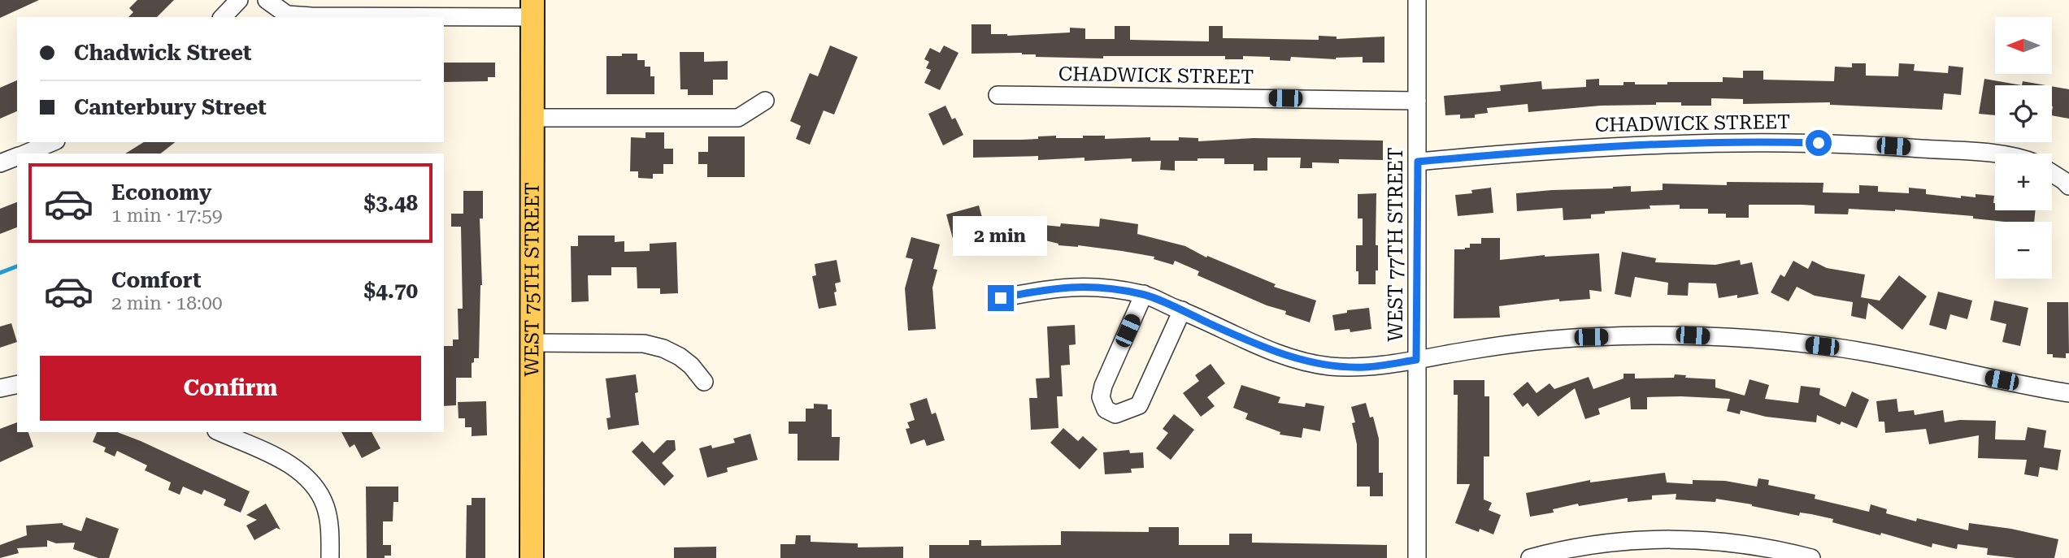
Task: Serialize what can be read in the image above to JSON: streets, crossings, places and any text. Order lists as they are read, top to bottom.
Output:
{
  "streets": {
    "main road": ["WEST 75TH STREET"],
    "street": ["CHADWICK STREET", "WEST 77TH STREET"]
  },
  "crossings": [
    ["CHADWICK STREET", "WEST 77TH STREET"]
  ],
  "north": "left",
  "page": {
    "map_buttons": ["+", "−"],
    "banner": ["Chadwick Street", "Canterbury Street"],
    "list": [
      {
        "name": "Economy",
        "note": "1 min · 17:59",
        "value": "$3.48"
      },
      {
        "name": "Comfort",
        "note": "2 min · 18:00",
        "value": "$4.70"
      }
    ],
    "bubble": "2 min",
    "buttons": "Confirm"
  }
}
